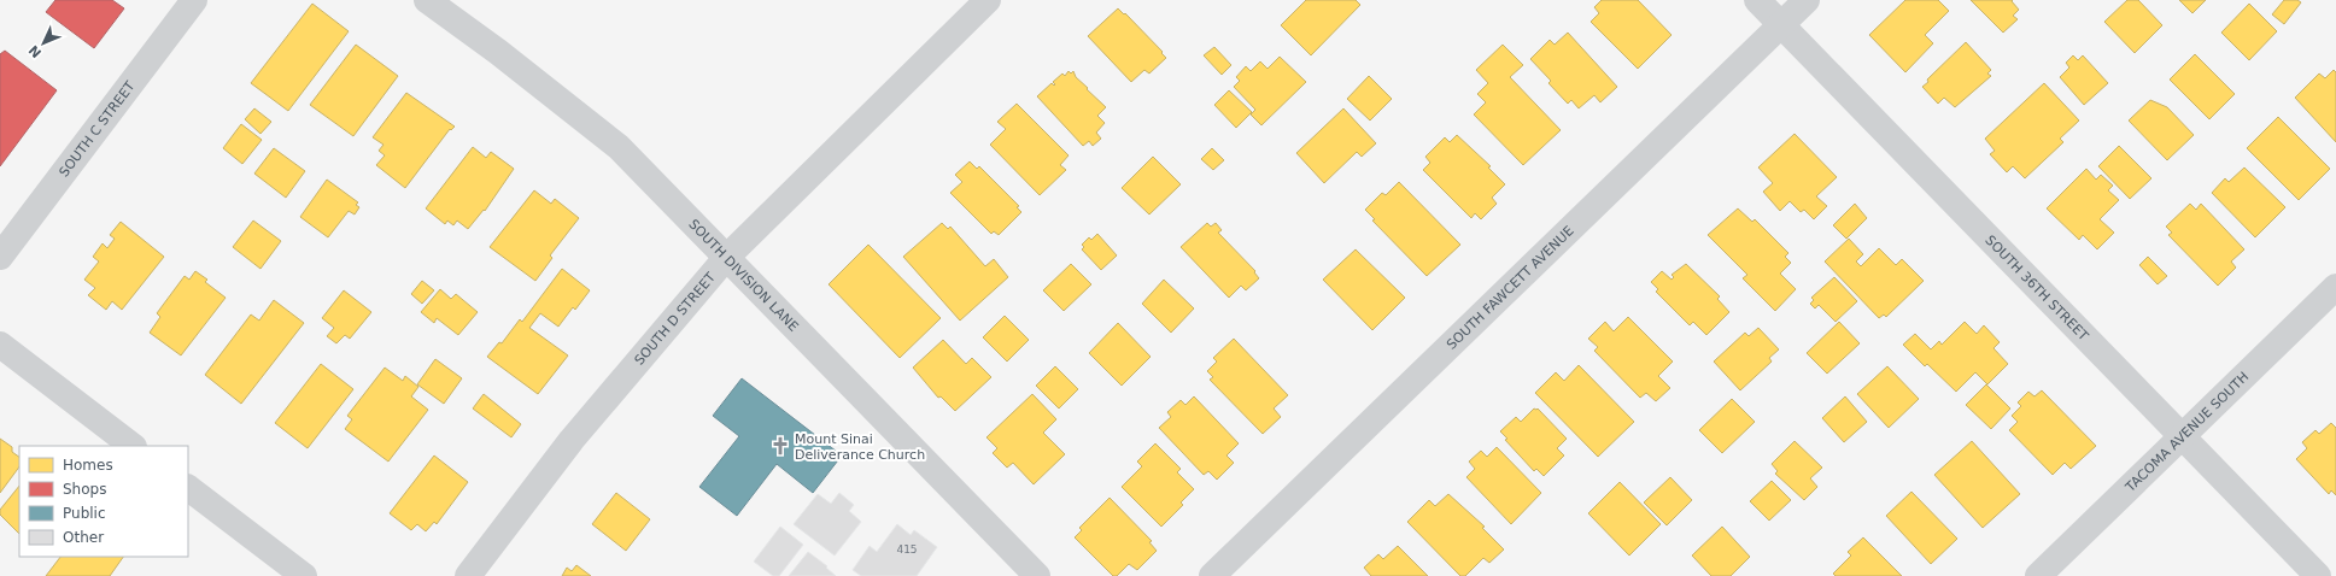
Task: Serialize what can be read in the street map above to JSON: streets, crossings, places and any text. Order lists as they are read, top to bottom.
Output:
{
  "streets": {
    "street": [
      "SOUTH C STREET",
      "SOUTH DIVISION LANE",
      "SOUTH FAWCETT AVENUE",
      "SOUTH 36TH STREET",
      "SOUTH D STREET",
      "TACOMA AVENUE SOUTH"
    ]
  },
  "crossings": [
    ["SOUTH DIVISION LANE", "SOUTH D STREET"],
    ["SOUTH FAWCETT AVENUE", "SOUTH 36TH STREET"],
    ["SOUTH 36TH STREET", "TACOMA AVENUE SOUTH"]
  ],
  "places": {
    "church": ["Mount Sinai Deliverance Church"]
  },
  "house_numbers": ["415"],
  "legend": [
    "Homes",
    "Shops",
    "Public",
    "Other"
  ],
  "north": "bottom left"
}
